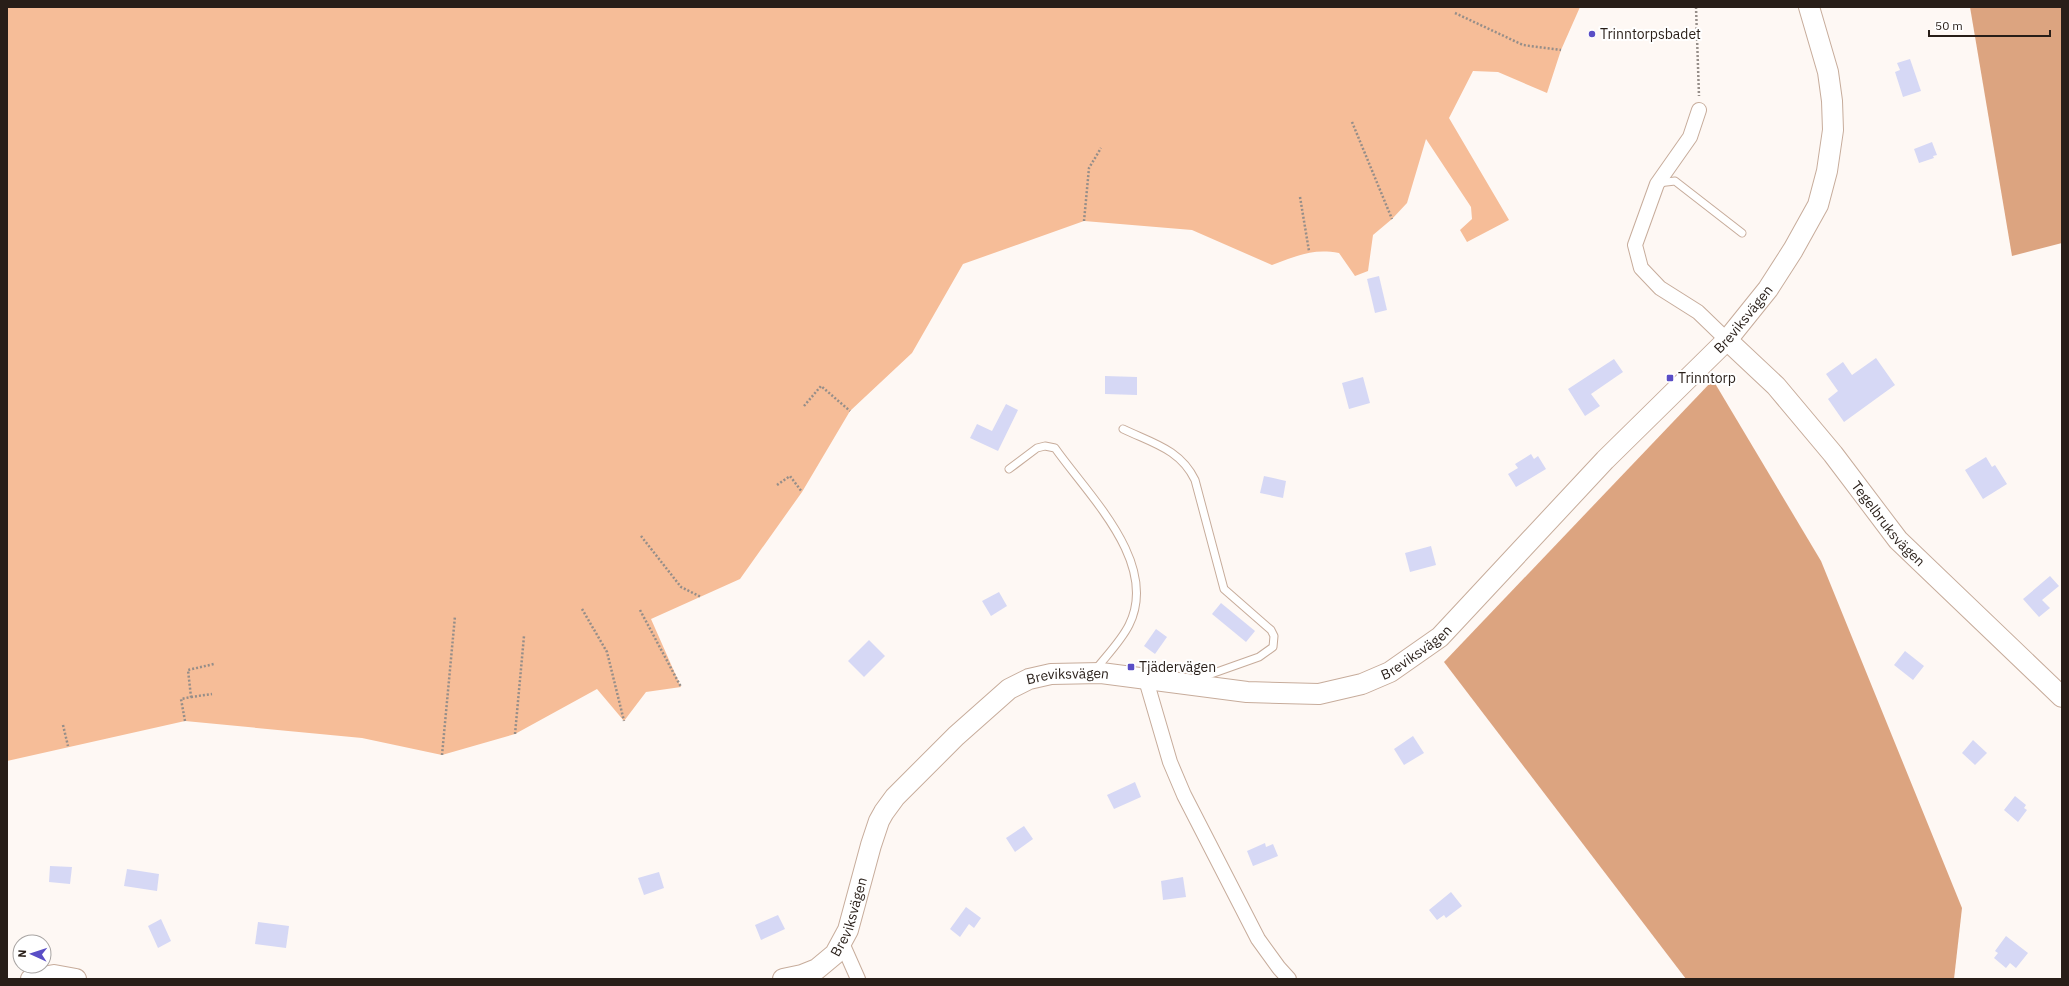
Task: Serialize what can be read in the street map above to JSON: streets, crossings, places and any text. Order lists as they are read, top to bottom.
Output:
{
  "streets": {
    "main road": ["Breviksvägen", "Tegelbruksvägen"]
  },
  "crossings": [
    ["Breviksvägen", "Tegelbruksvägen"]
  ],
  "places": {
    "other": ["Trinntorpsbadet"],
    "transit": ["Trinntorp", "Tjädervägen"]
  },
  "scale_bar": "50 m",
  "north": "left"
}
